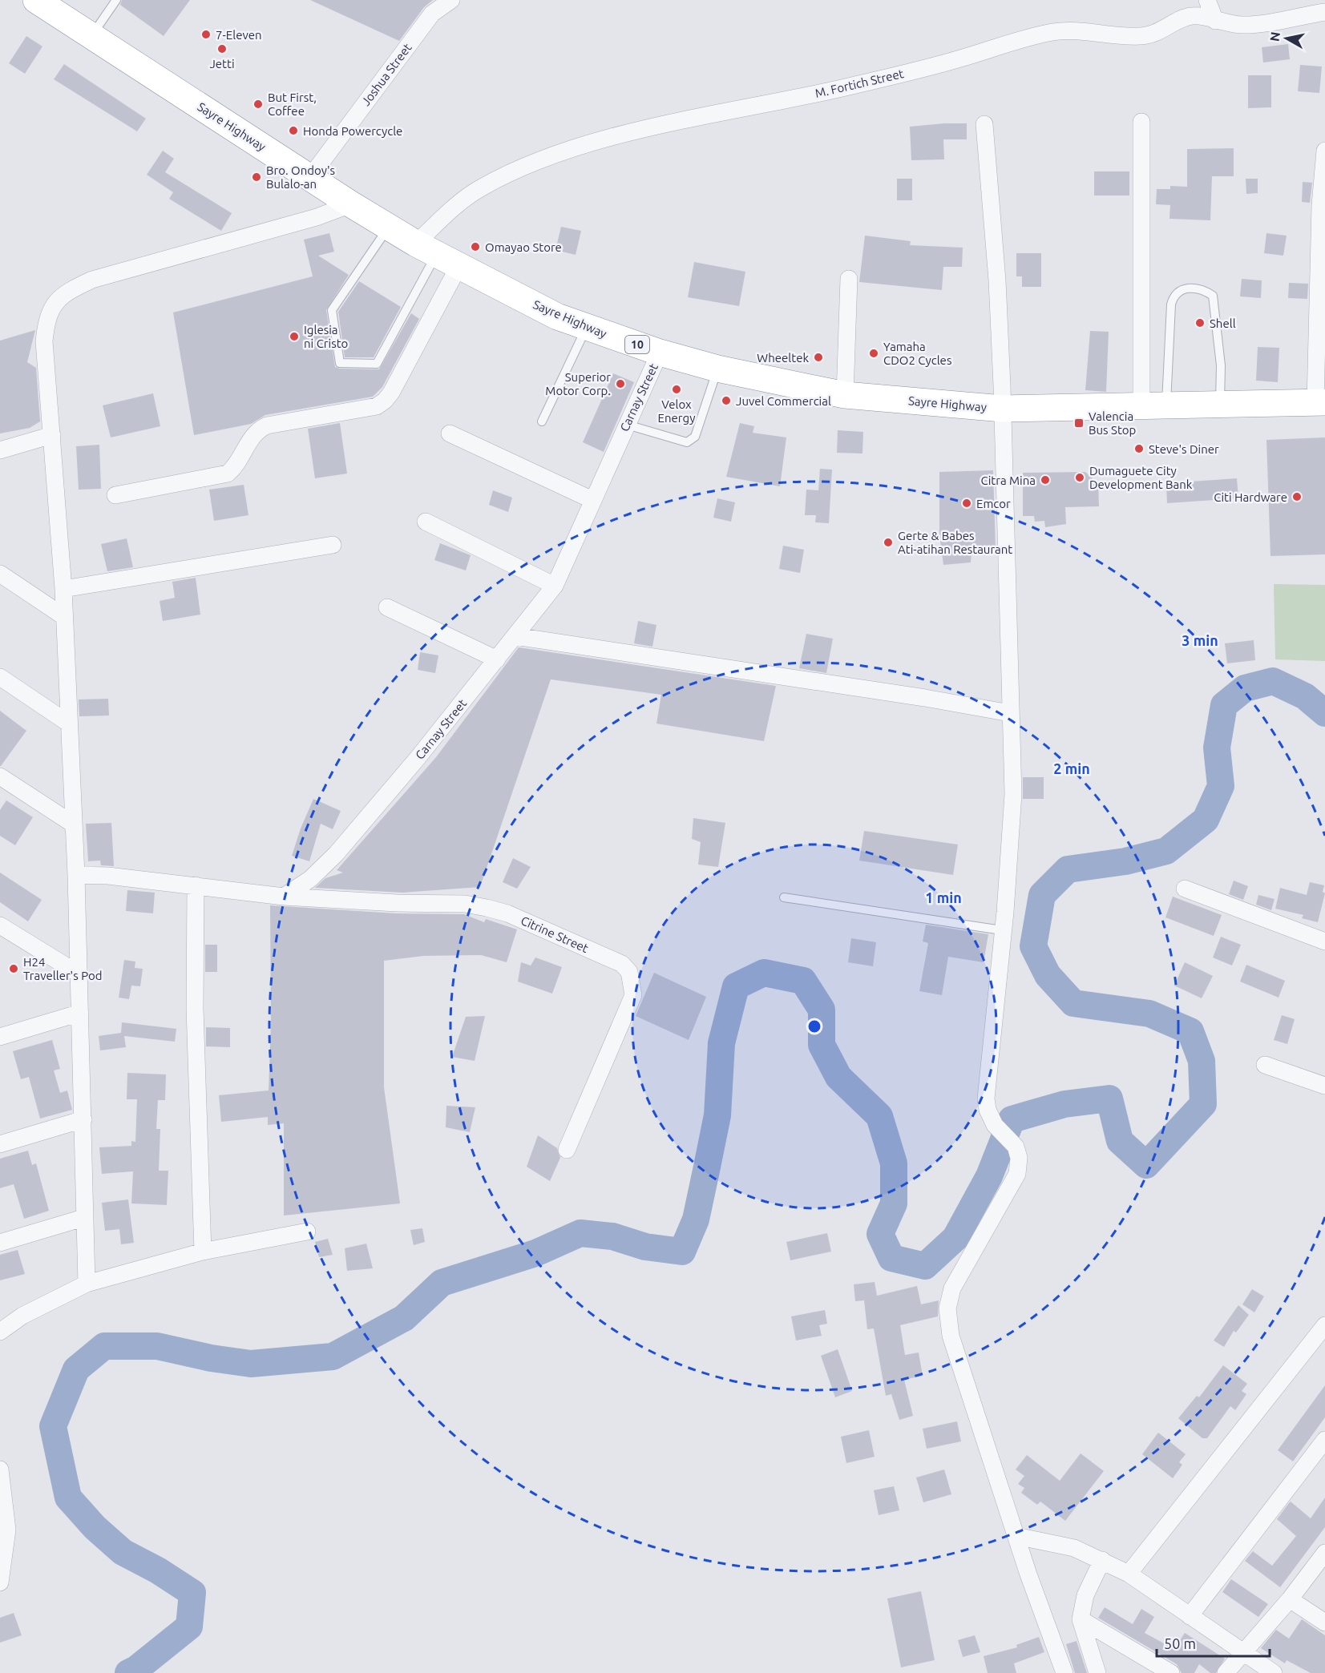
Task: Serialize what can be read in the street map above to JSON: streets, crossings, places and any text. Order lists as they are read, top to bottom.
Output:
{
  "streets": {
    "highway": ["Sayre Highway", "10"],
    "street": [
      "Joshua Street",
      "M. Fortich Street",
      "Carnay Street",
      "Citrine Street"
    ]
  },
  "crossings": [
    ["Joshua Street", "Sayre Highway"],
    ["M. Fortich Street", "Sayre Highway"],
    ["Sayre Highway", "Carnay Street"],
    ["Carnay Street", "Citrine Street"]
  ],
  "places": {
    "other": [
      "7-Eleven",
      "Jetti",
      "But First, Coffee",
      "Honda Powercycle",
      "Bro. Ondoy's Bulalo-an",
      "Omayao Store",
      "Shell",
      "Iglesia ni Cristo",
      "Yamaha CDO2 Cycles",
      "Wheeltek",
      "Superior Motor Corp.",
      "Velox Energy",
      "Juvel Commercial",
      "Steve's Diner",
      "Dumaguete City Development Bank",
      "Citra Mina",
      "Citi Hardware",
      "Emcor",
      "Gerte & Babes Ati-atihan Restaurant",
      "H24 Traveller's Pod"
    ],
    "transit": ["Valencia Bus Stop"]
  },
  "scale_bar": "50 m",
  "north": "left",
  "rings": ["3 min", "2 min", "1 min"]
}
